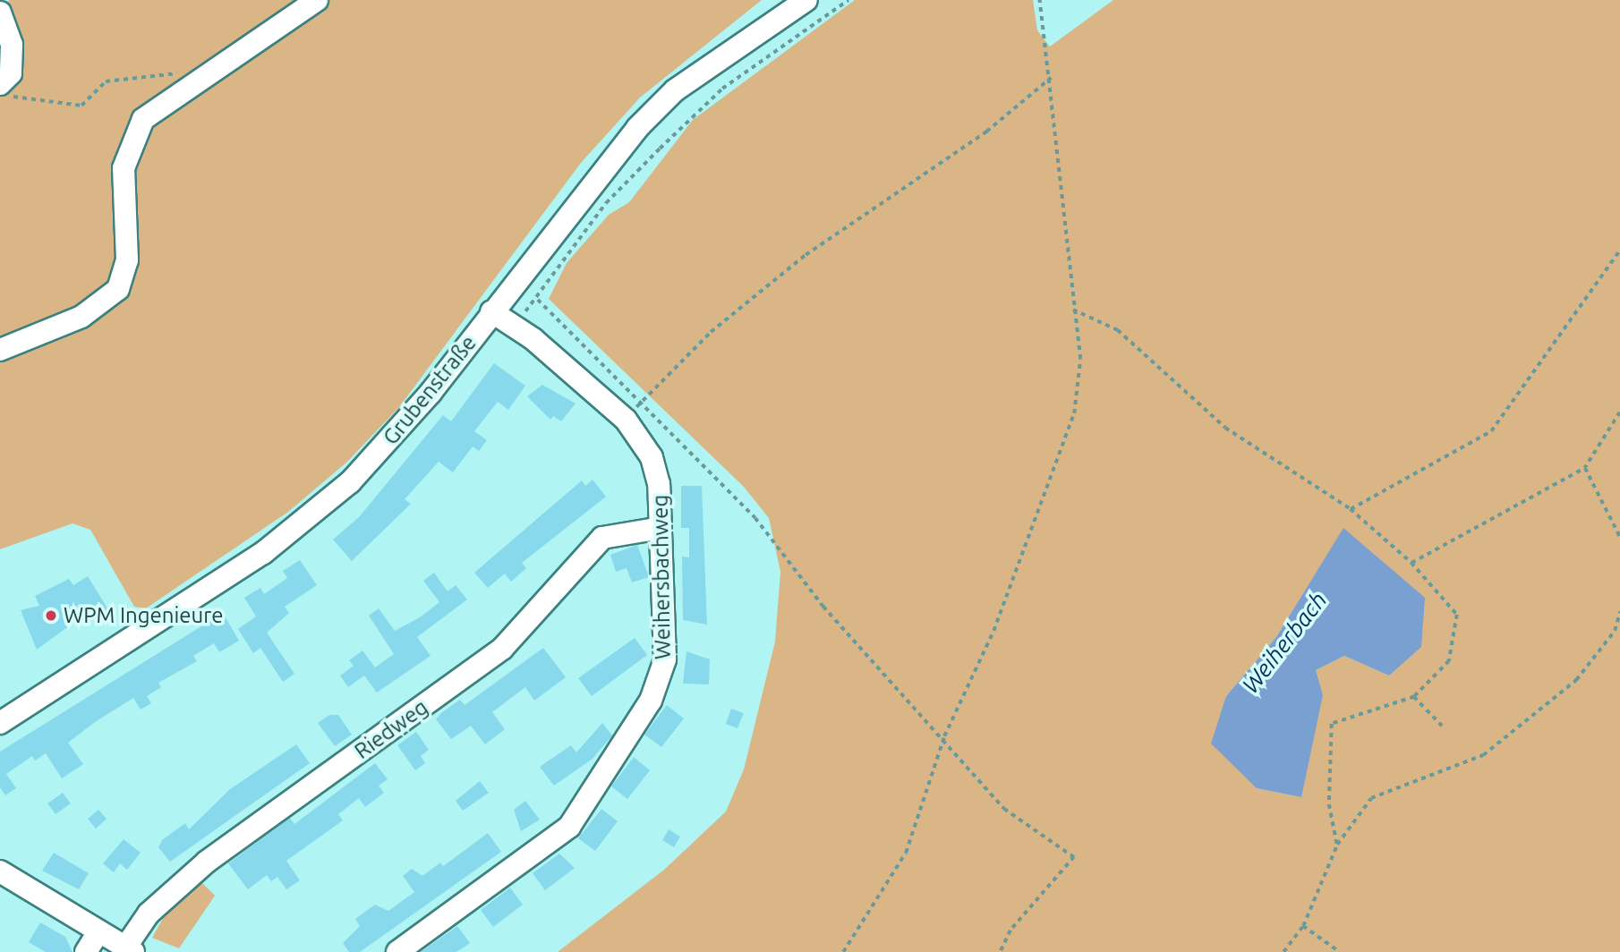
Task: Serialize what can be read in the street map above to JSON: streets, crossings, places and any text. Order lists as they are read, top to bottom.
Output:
{
  "streets": {
    "street": ["Grubenstraße", "Weihersbachweg", "Riedweg"]
  },
  "crossings": [
    ["Grubenstraße", "Weihersbachweg"],
    ["Weihersbachweg", "Riedweg"]
  ],
  "water": ["Weiherbach"],
  "places": ["WPM Ingenieure"]
}
